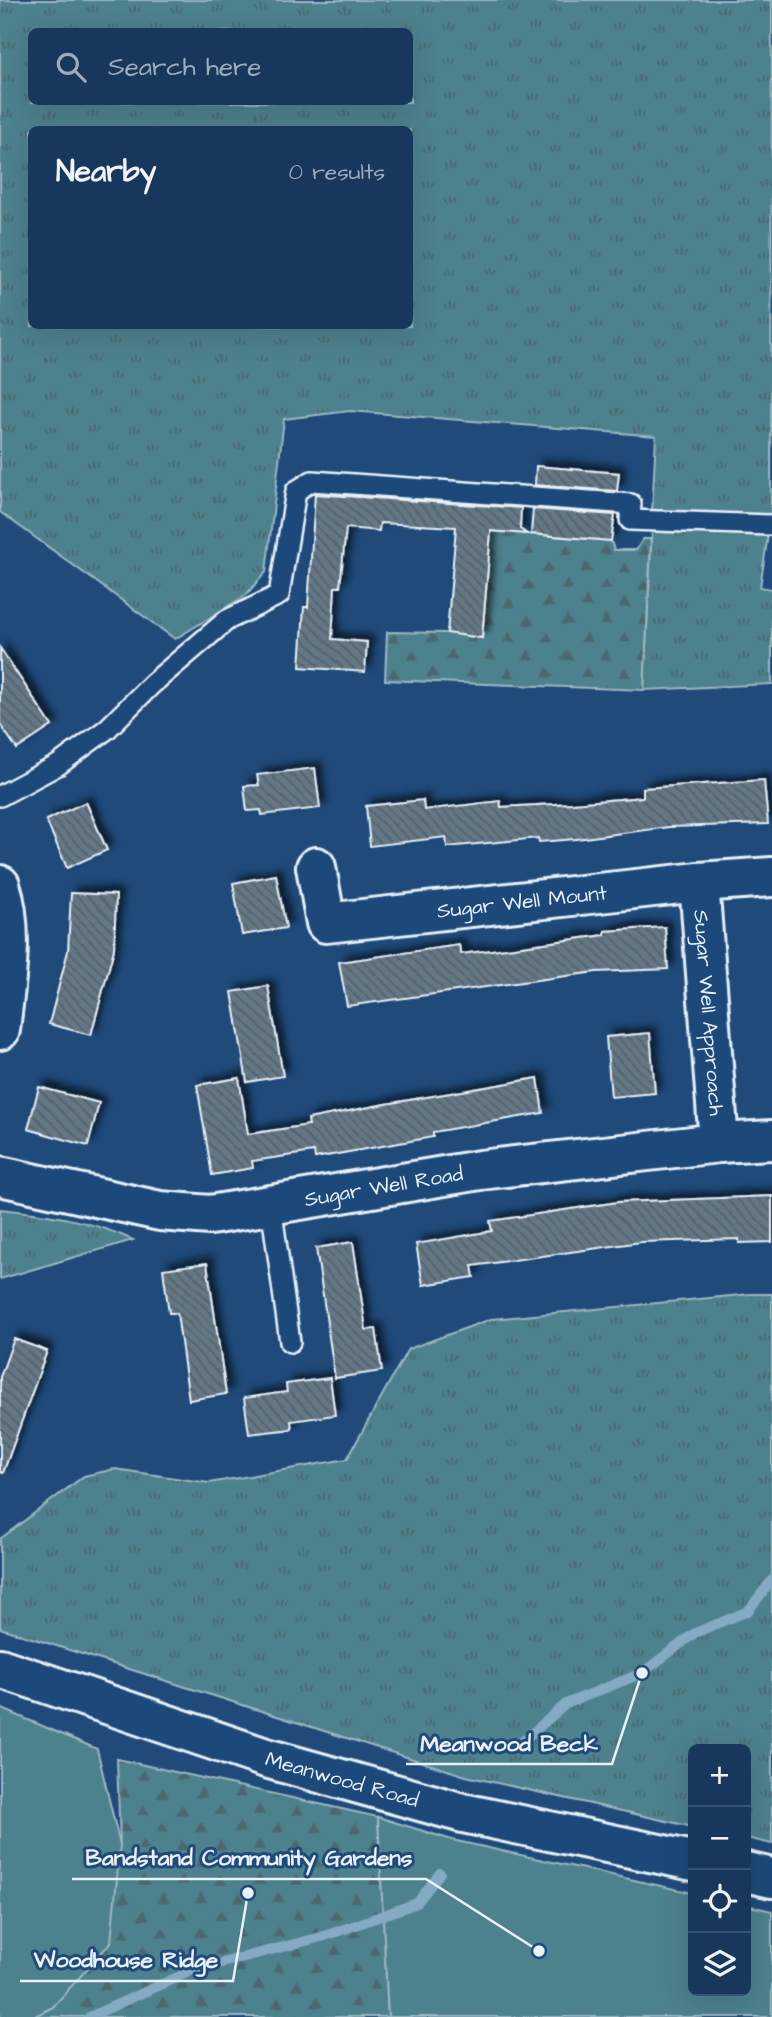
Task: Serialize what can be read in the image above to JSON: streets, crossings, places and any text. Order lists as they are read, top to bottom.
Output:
{
  "streets": {
    "street": [
      "Sugar Well Mount",
      "Sugar Well Approach",
      "Sugar Well Road",
      "Meanwood Road"
    ]
  },
  "crossings": [
    ["Sugar Well Mount", "Sugar Well Approach"],
    ["Sugar Well Approach", "Sugar Well Road"]
  ],
  "places": ["Meanwood Beck", "Woodhouse Ridge", "Bandstand Community Gardens"],
  "page": {
    "search": "Search here",
    "heading": ["Nearby", "0 results"],
    "map_buttons": ["+", "−"]
  }
}
